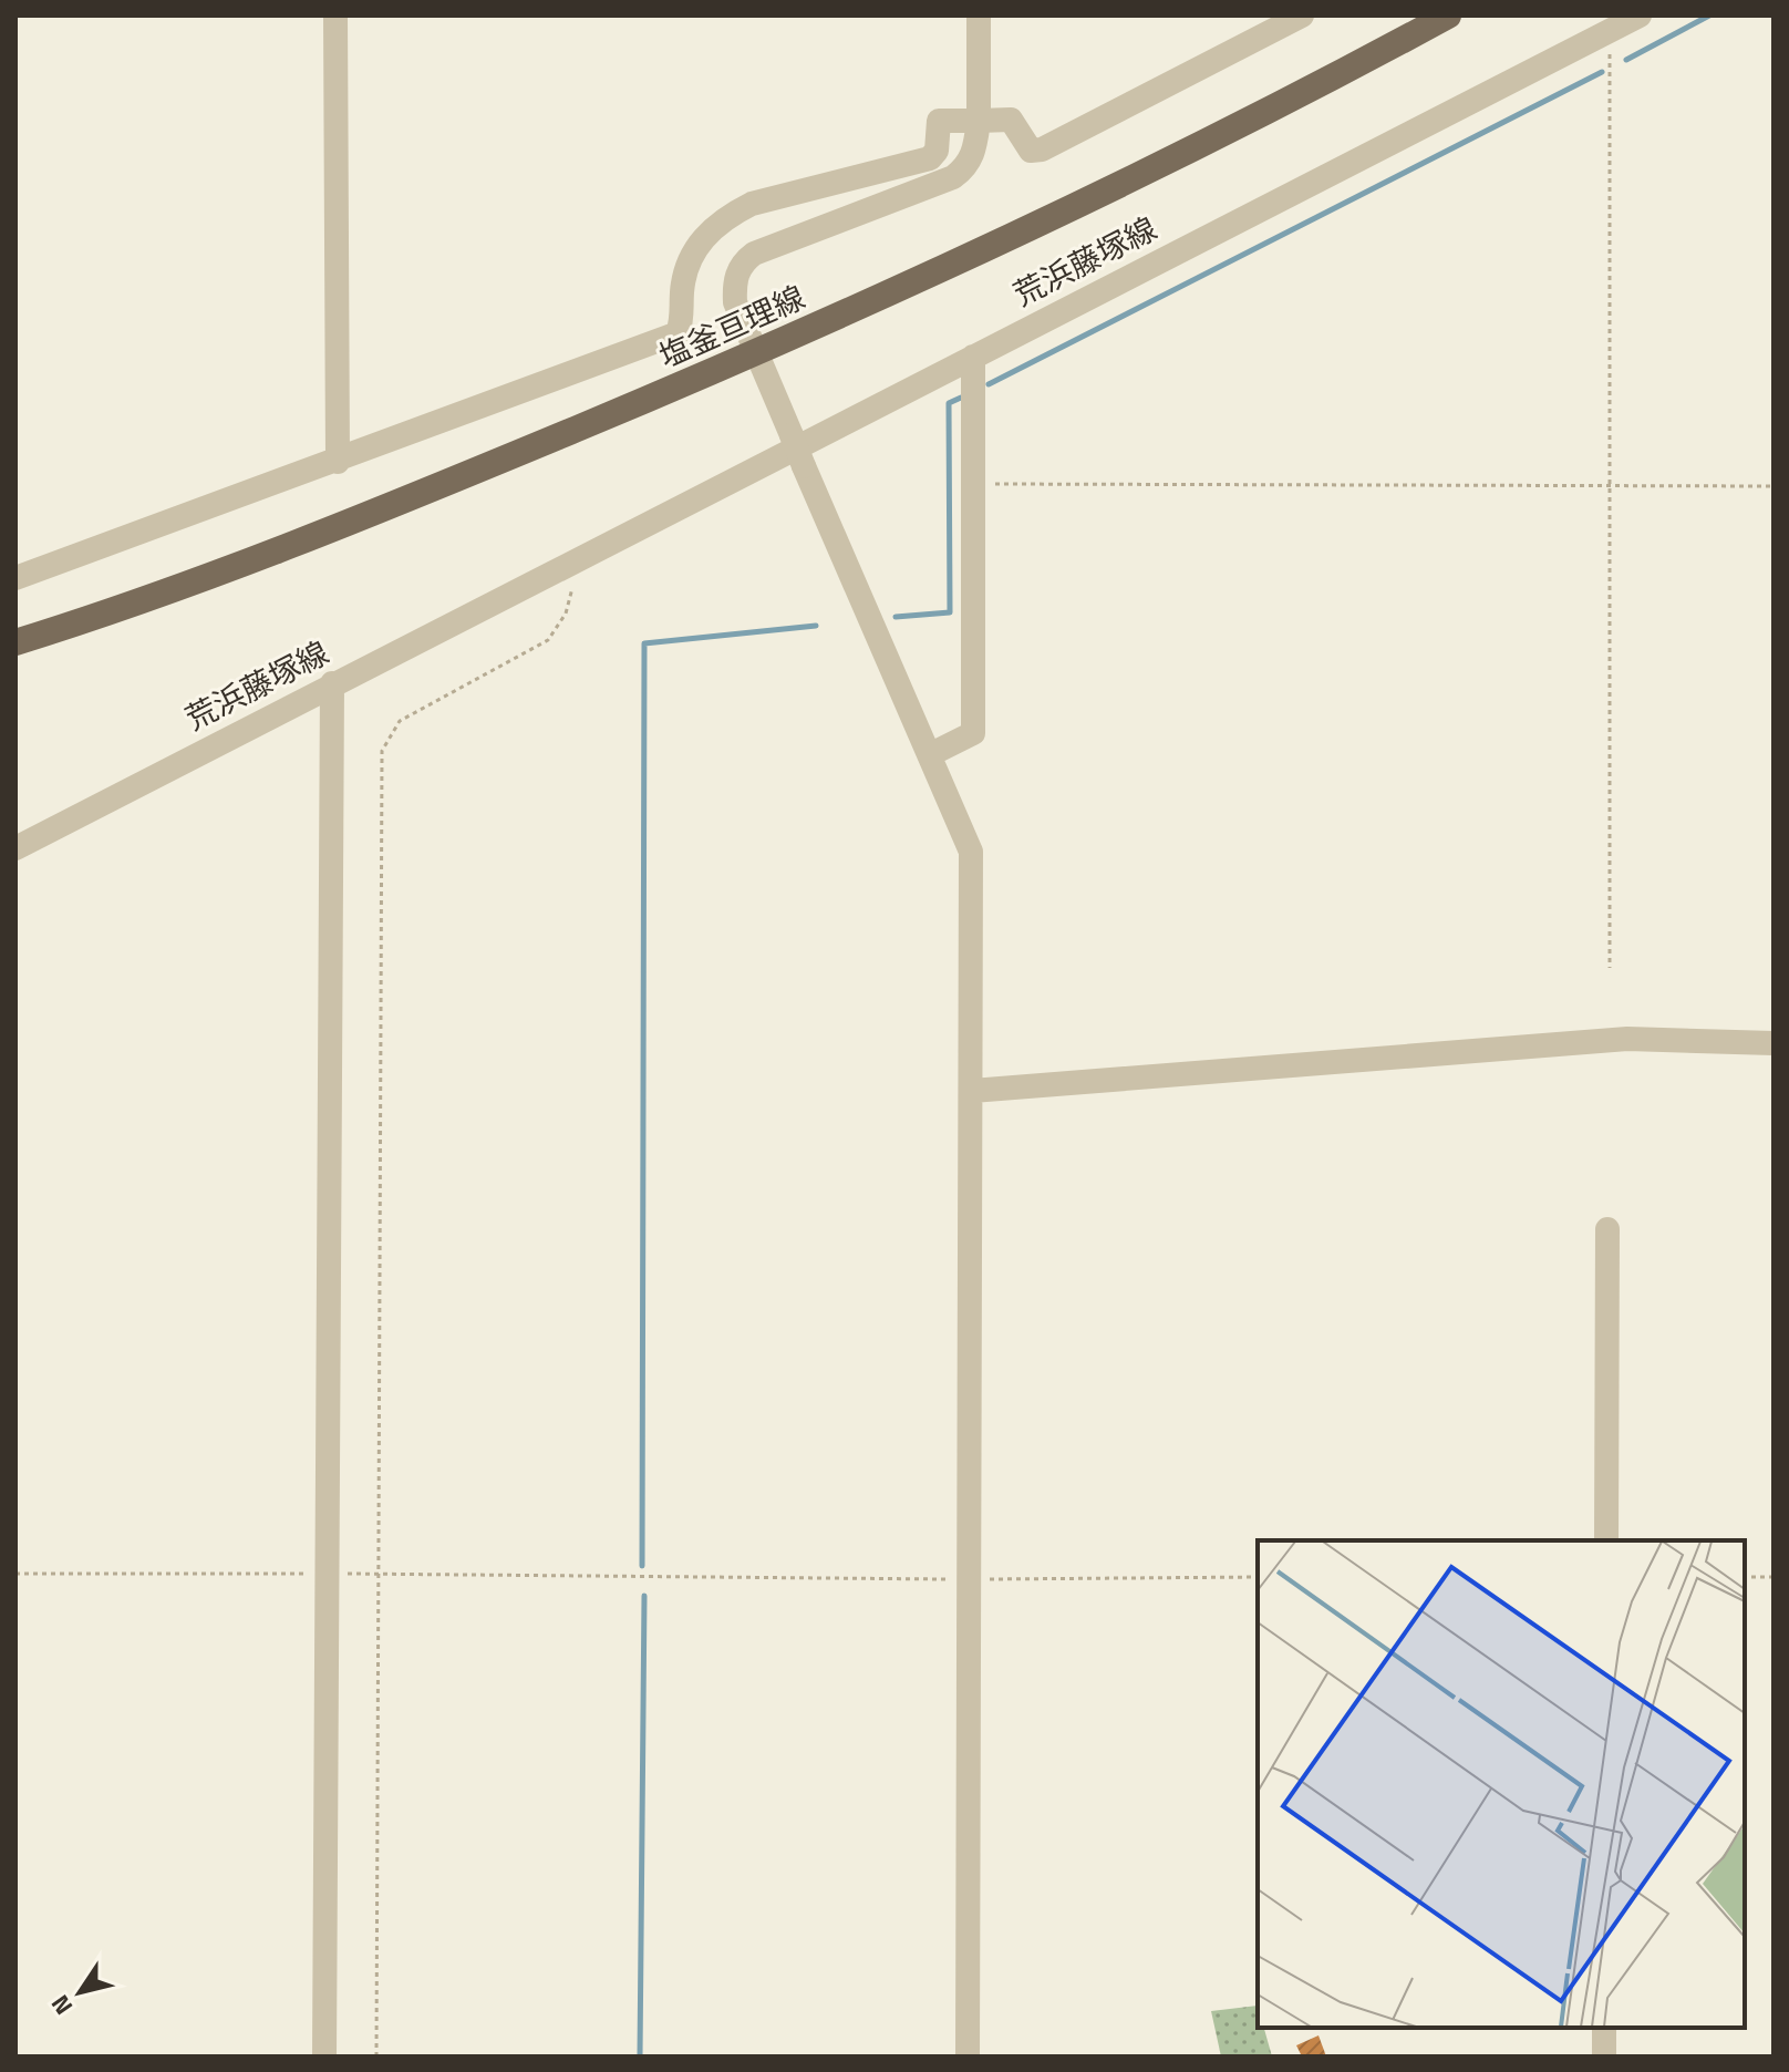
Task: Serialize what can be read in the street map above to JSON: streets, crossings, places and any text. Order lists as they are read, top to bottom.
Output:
{
  "streets": {
    "main road": ["塩釜亘理線"],
    "street": ["荒浜藤塚線"]
  },
  "north": "bottom left"
}
